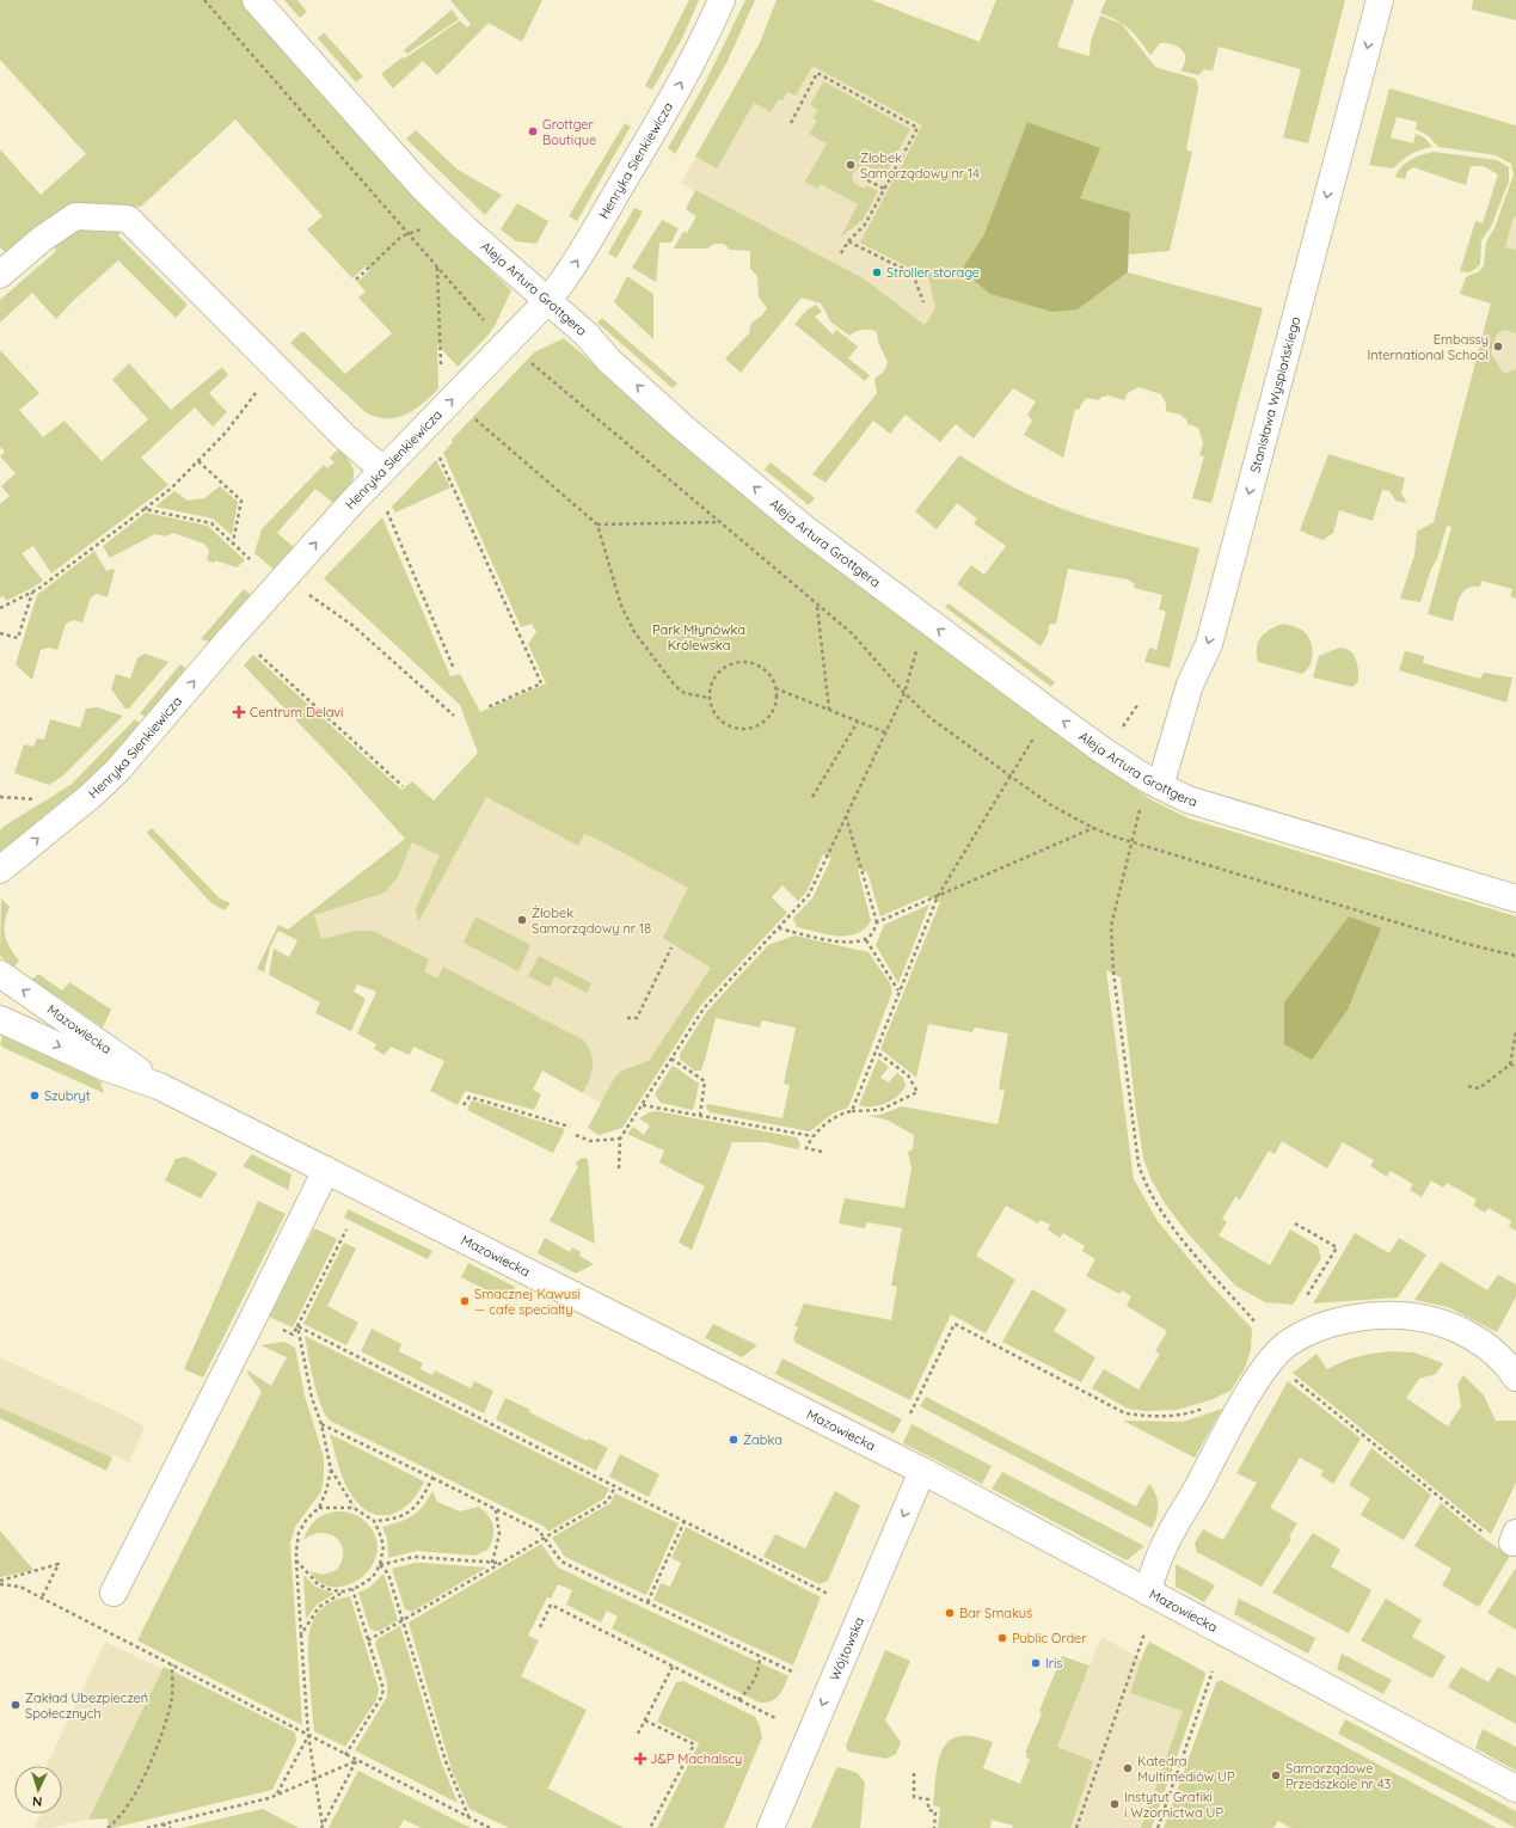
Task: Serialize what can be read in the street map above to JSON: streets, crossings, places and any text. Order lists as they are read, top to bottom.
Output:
{
  "streets": {
    "street": [
      "Henryka Sienkiewicza",
      "Aleja Artura Grottgera",
      "Stanisława Wyspiańskiego",
      "Mazowiecka",
      "Wójtowska"
    ]
  },
  "crossings": [
    ["Henryka Sienkiewicza", "Aleja Artura Grottgera"],
    ["Aleja Artura Grottgera", "Stanisława Wyspiańskiego"],
    ["Mazowiecka", "Wójtowska"]
  ],
  "one_way": [
    "Henryka Sienkiewicza",
    "Aleja Artura Grottgera",
    "Stanisława Wyspiańskiego",
    "Wójtowska"
  ],
  "parks": ["Park Młynówka Królewska"],
  "places": {
    "other": [
      "Grottger Boutique",
      "Żłobek Samorządowy nr 14",
      "Stroller storage",
      "Embassy International School",
      "Żłobek Samorządowy nr 18",
      "Szubryt",
      "Smacznej Kawusi — cafe specialty",
      "Żabka",
      "Bar Smakuś",
      "Public Order",
      "Iris",
      "Zakład Ubezpieczeń Społecznych",
      "Katedra Multimediów UP",
      "Samorządowe Przedszkole nr 43",
      "Instytut Grafiki i Wzornictwa UP"
    ],
    "health": ["Centrum Delavi", "J&P Machalscy"]
  },
  "north": "bottom"
}
